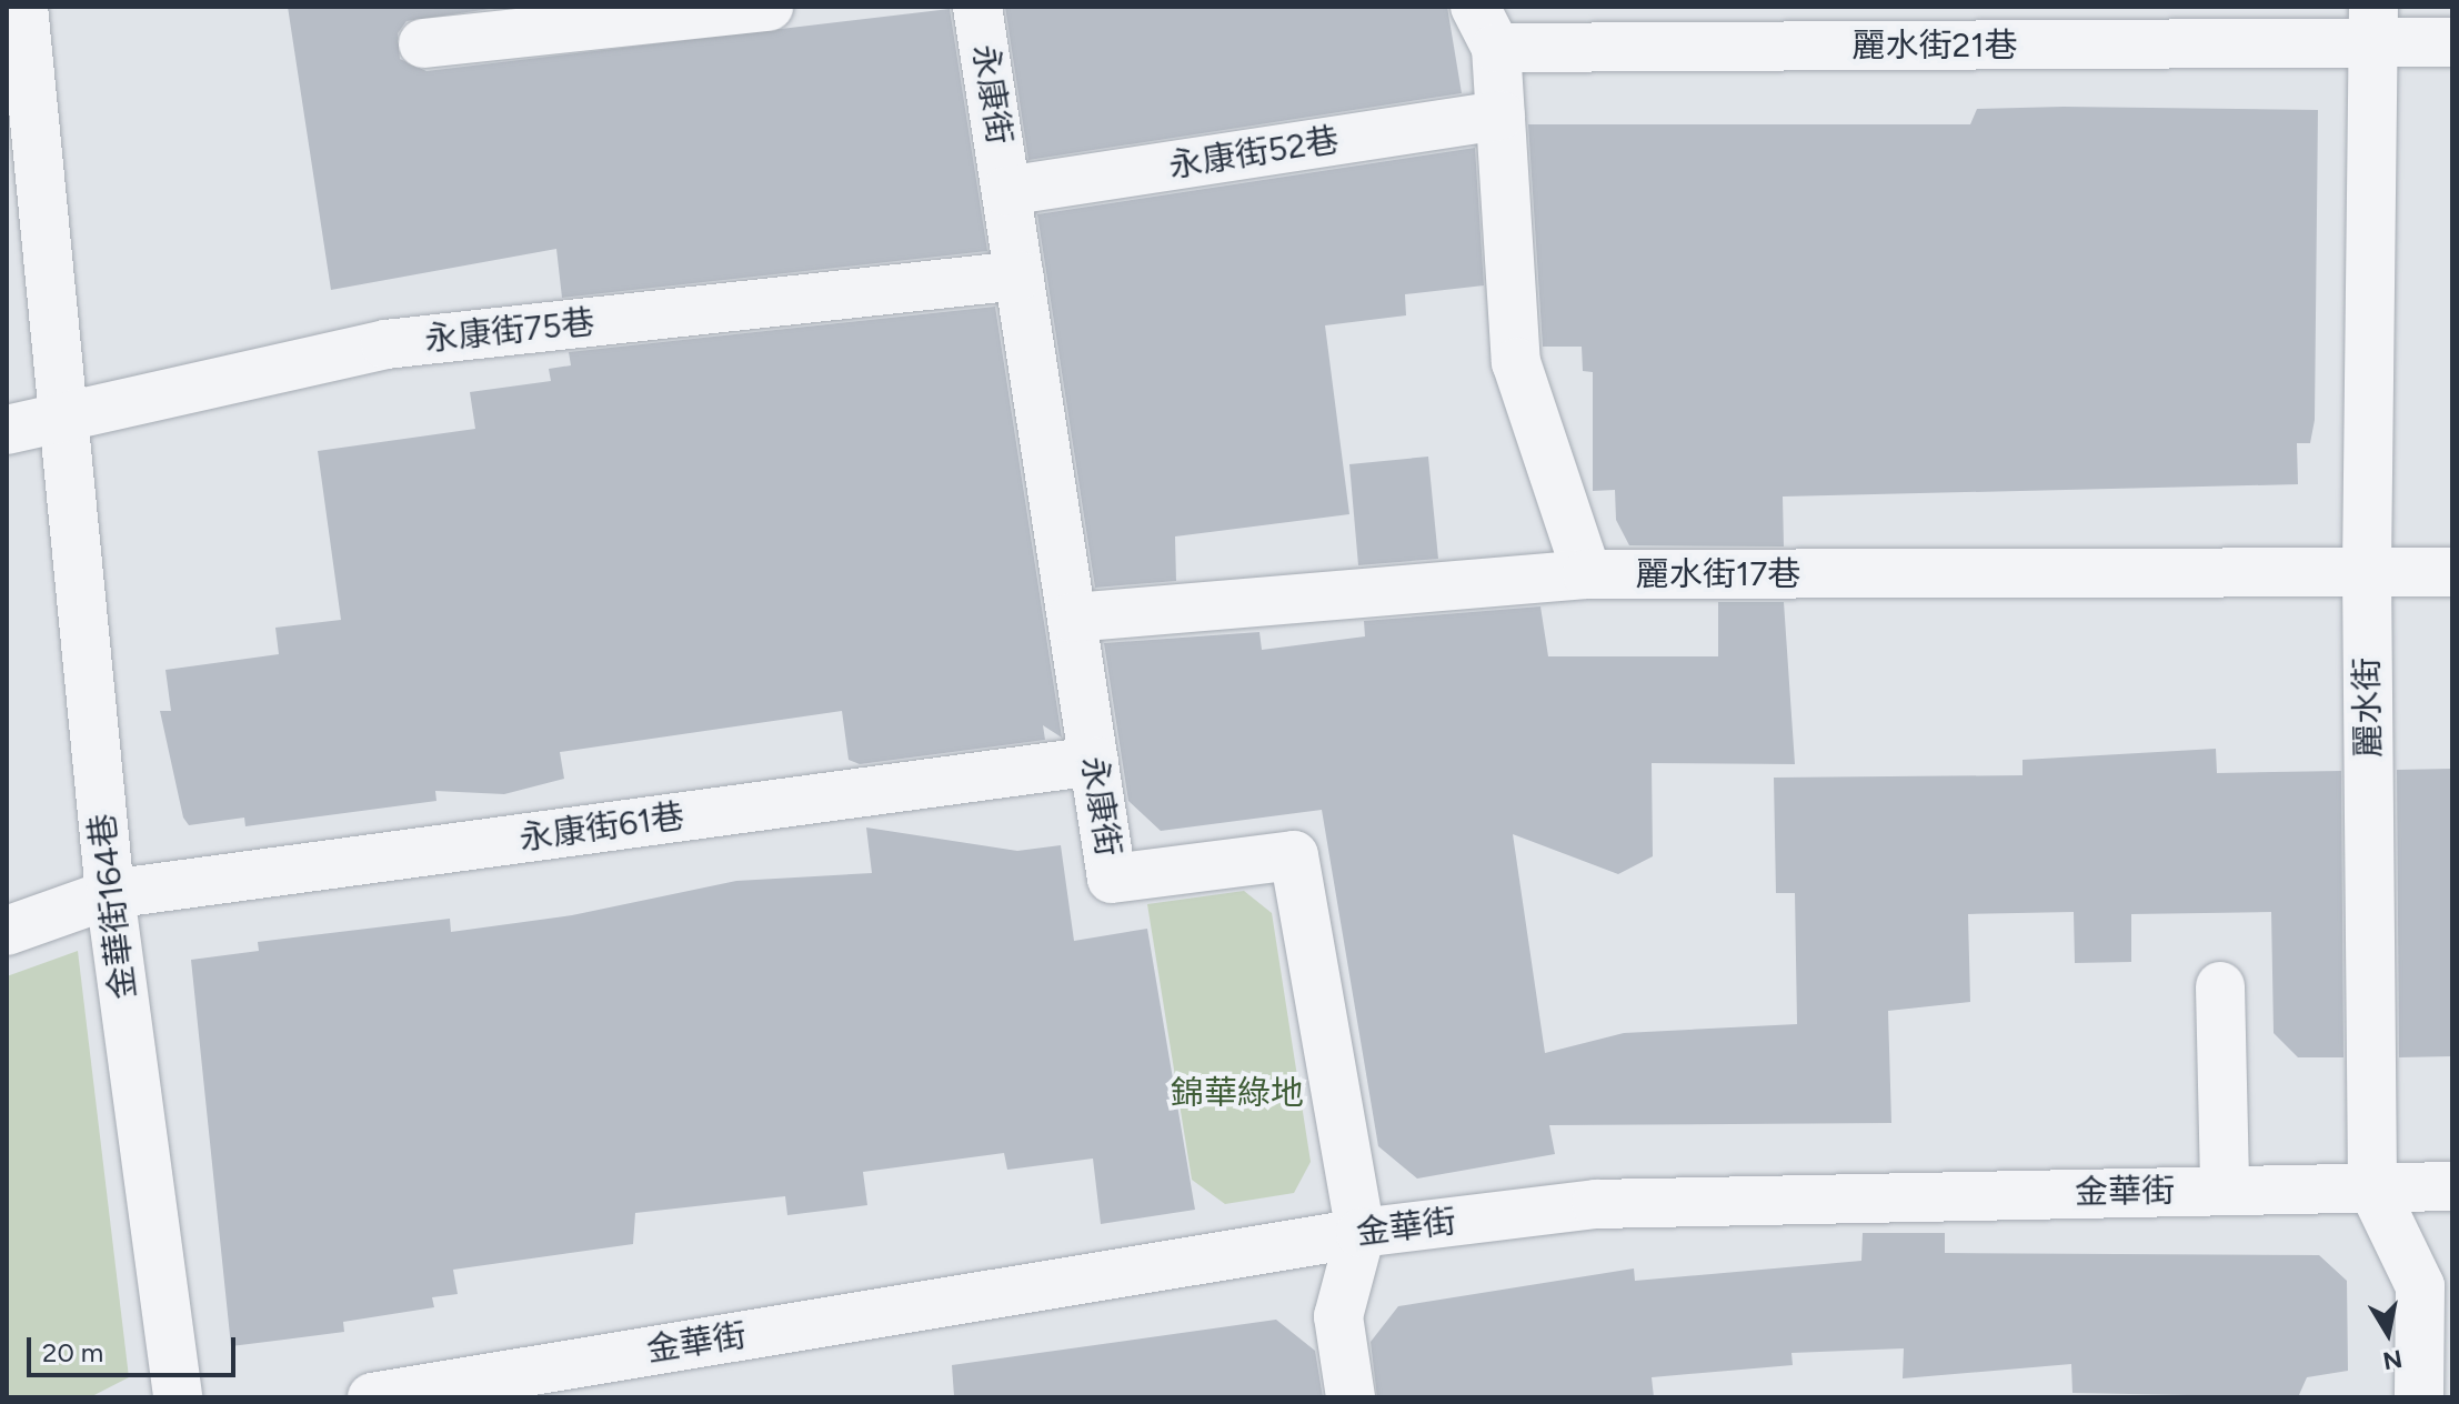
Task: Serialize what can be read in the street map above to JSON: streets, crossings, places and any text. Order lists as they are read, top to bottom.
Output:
{
  "streets": {
    "street": [
      "麗水街21巷",
      "永康街",
      "永康街52巷",
      "永康街75巷",
      "麗水街17巷",
      "麗水街",
      "永康街61巷",
      "金華街164巷",
      "金華街"
    ]
  },
  "crossings": [
    ["麗水街21巷", "麗水街"],
    ["永康街", "永康街52巷"],
    ["永康街", "永康街75巷"],
    ["永康街", "麗水街17巷"],
    ["永康街", "永康街61巷"],
    ["永康街", "金華街"],
    ["永康街75巷", "金華街164巷"],
    ["麗水街17巷", "麗水街"],
    ["麗水街", "金華街"],
    ["永康街61巷", "金華街164巷"]
  ],
  "parks": ["錦華綠地"],
  "scale_bar": "20 m",
  "north": "bottom"
}
